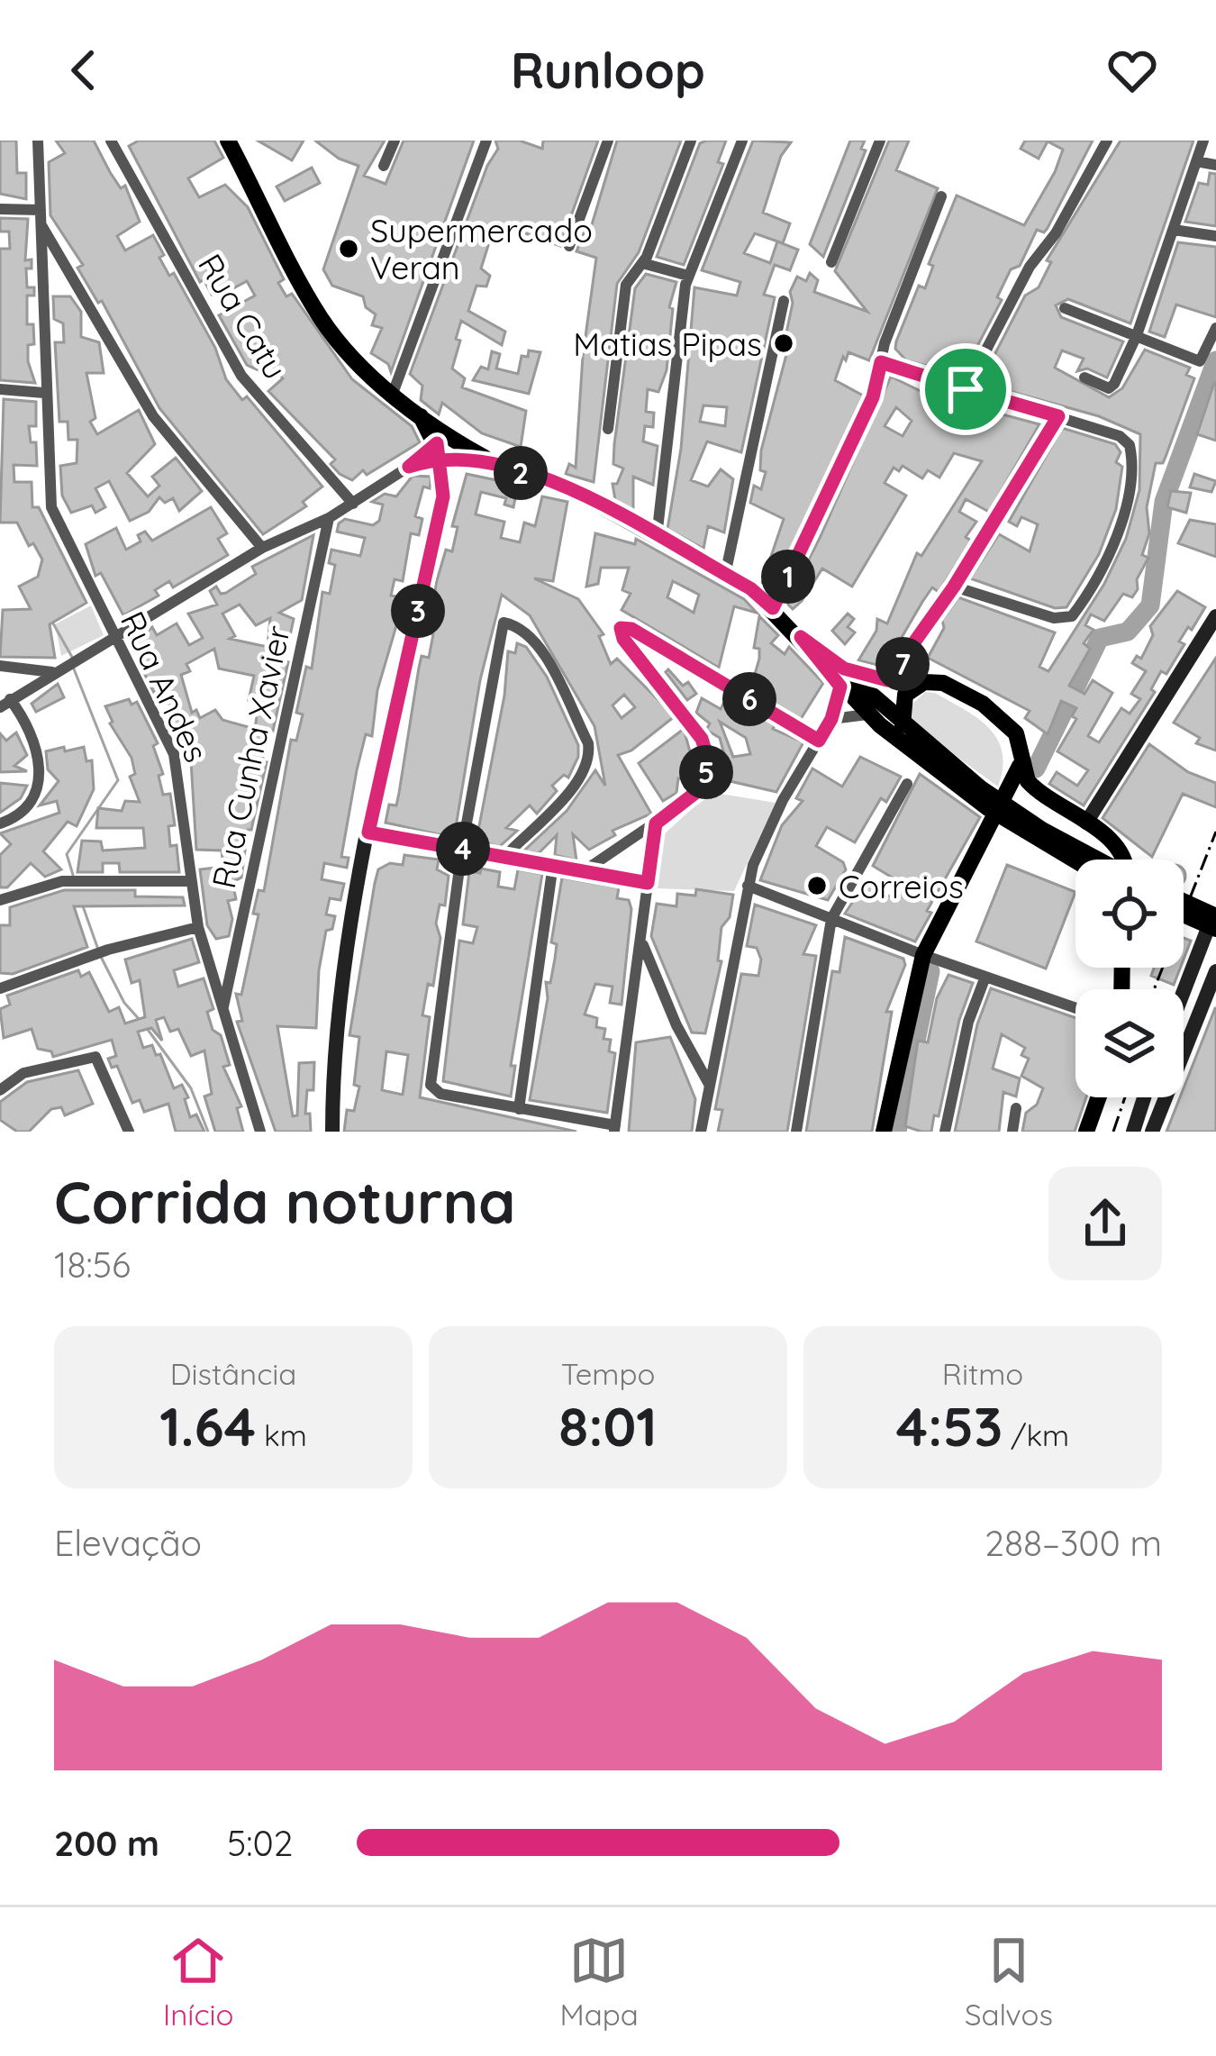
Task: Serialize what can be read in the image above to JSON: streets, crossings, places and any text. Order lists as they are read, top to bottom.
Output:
{
  "streets": {
    "street": ["Rua Catu", "Rua Andes", "Rua Cunha Xavier"]
  },
  "crossings": [
    ["Rua Andes", "Rua Cunha Xavier"]
  ],
  "places": ["Supermercado Veran", "Matias Pipas", "Correios"],
  "page": {
    "header": "Runloop",
    "pins": [
      "2",
      "1",
      "3",
      "7",
      "6",
      "5",
      "4"
    ],
    "heading": ["Corrida noturna", "18:56"],
    "stats": [
      ["Distância", "1.64 km"],
      ["Tempo", "8:01"],
      ["Ritmo", "4:53 /km"]
    ],
    "chart": ["Elevação", "288–300 m"],
    "list": [
      {
        "name": "200 m",
        "note": "5:02"
      }
    ],
    "tabs": ["Início", "Mapa", "Salvos"]
  }
}
